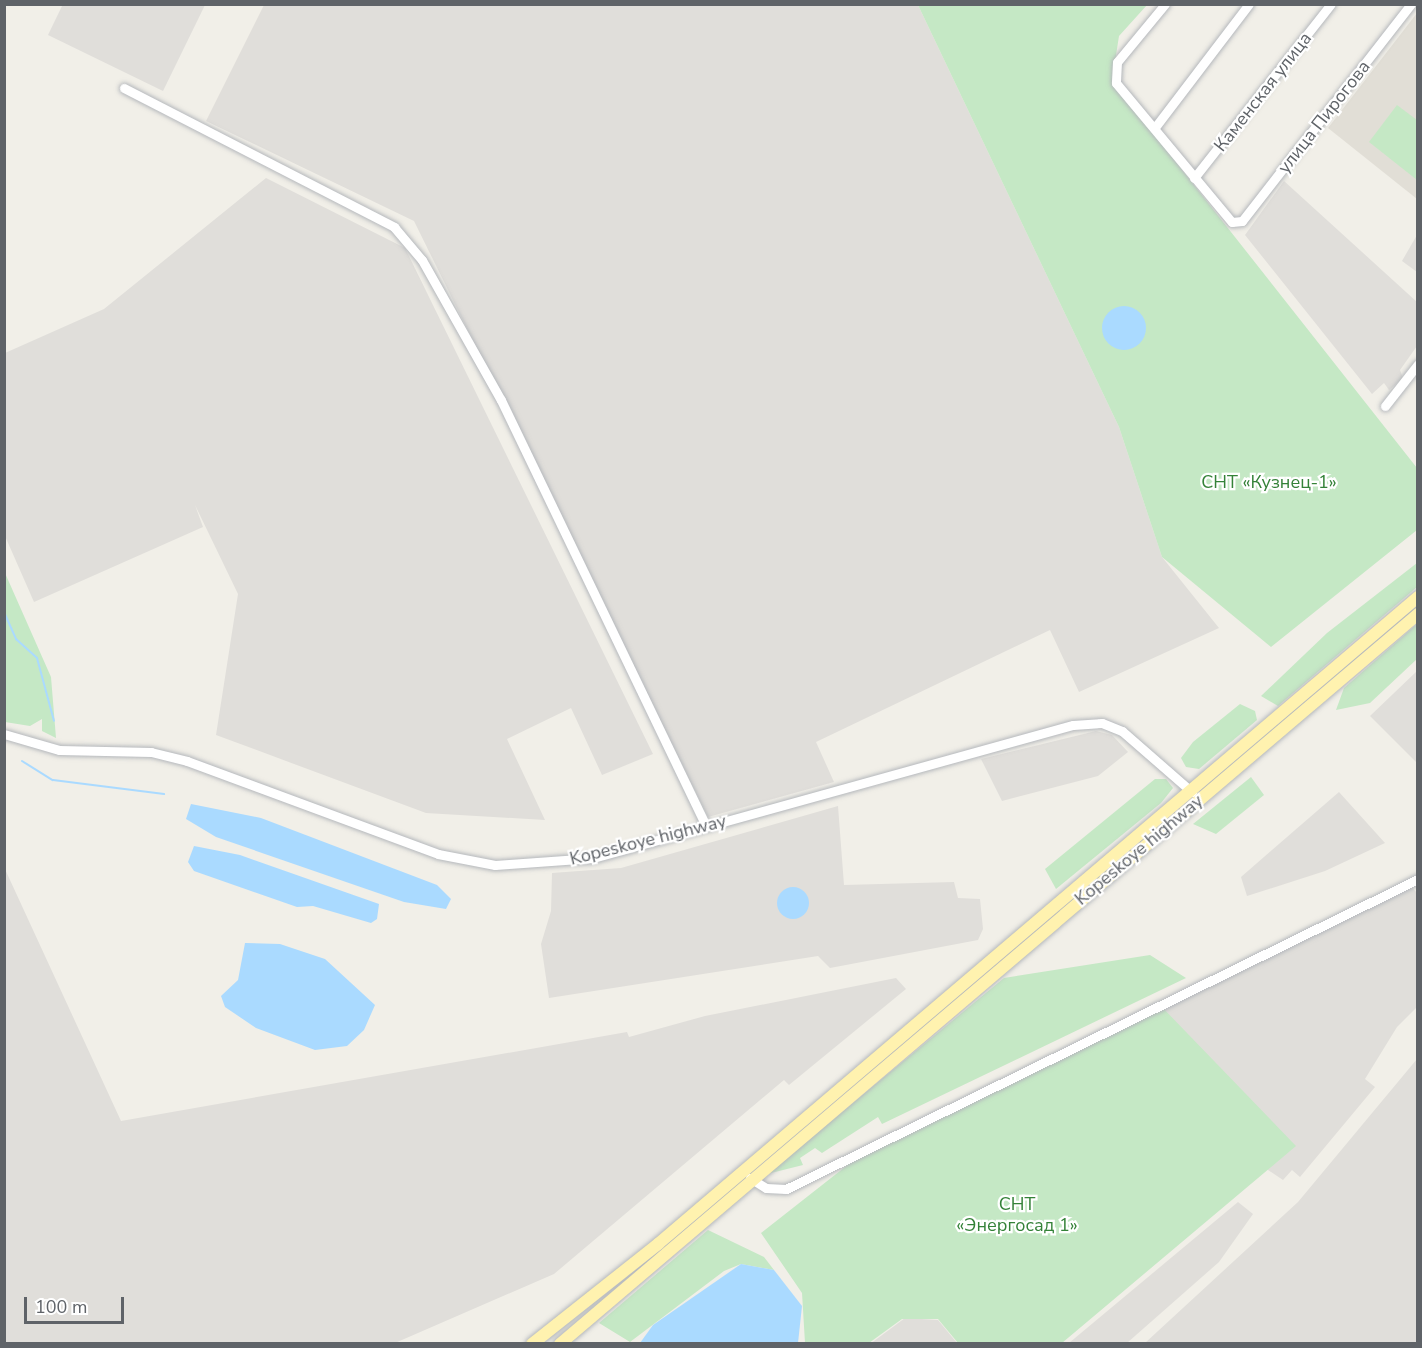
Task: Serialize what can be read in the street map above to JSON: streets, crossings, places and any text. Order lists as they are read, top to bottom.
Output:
{
  "streets": {
    "main road": ["Kopeskoye highway"],
    "street": ["Каменская улица", "улица Пирогова"]
  },
  "crossings": [
    ["Каменская улица", "улица Пирогова"]
  ],
  "parks": ["СНТ «Кузнец-1»", "СНТ «Энергосад 1»"],
  "scale_bar": "100 m"
}
